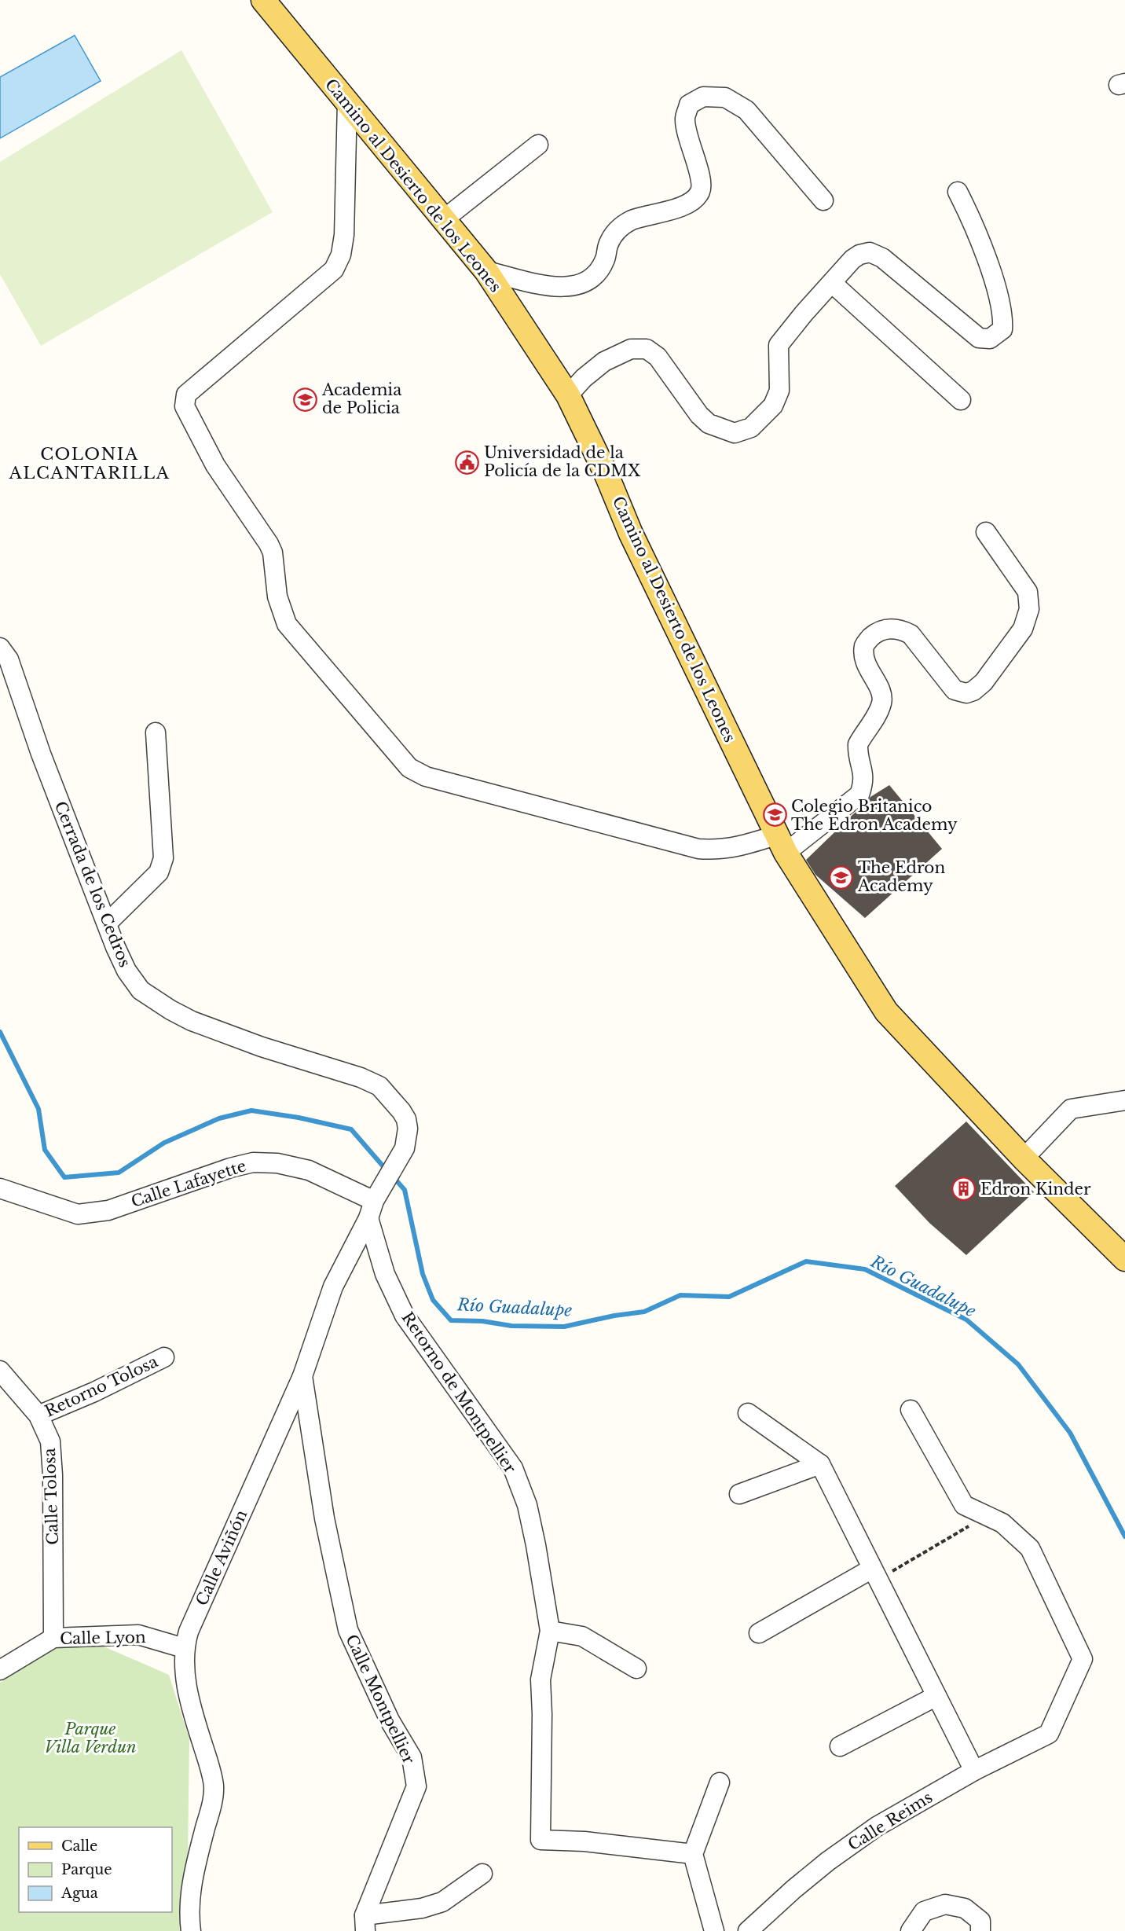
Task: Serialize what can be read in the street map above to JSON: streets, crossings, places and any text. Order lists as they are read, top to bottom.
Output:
{
  "streets": {
    "main road": ["Camino al Desierto de los Leones"],
    "street": [
      "Cerrada de los Cedros",
      "Calle Lafayette",
      "Retorno Tolosa",
      "Retorno de Montpellier",
      "Calle Tolosa",
      "Calle Aviñón",
      "Calle Lyon",
      "Calle Montpellier",
      "Calle Reims"
    ]
  },
  "crossings": [
    ["Cerrada de los Cedros", "Calle Lafayette"],
    ["Cerrada de los Cedros", "Retorno de Montpellier"],
    ["Cerrada de los Cedros", "Calle Aviñón"],
    ["Calle Lafayette", "Retorno de Montpellier"],
    ["Calle Lafayette", "Calle Aviñón"],
    ["Retorno Tolosa", "Calle Tolosa"],
    ["Retorno de Montpellier", "Calle Aviñón"],
    ["Calle Tolosa", "Calle Lyon"],
    ["Calle Aviñón", "Calle Lyon"],
    ["Calle Aviñón", "Calle Montpellier"]
  ],
  "districts": ["COLONIA ALCANTARILLA"],
  "water": ["Río Guadalupe"],
  "parks": ["Parque Villa Verdun"],
  "places": {
    "school or university": ["Academia de Policia", "Colegio Britanico The Edron Academy", "The Edron Academy"],
    "public building": ["Universidad de la Policía de la CDMX"],
    "building": ["Edron Kinder"]
  },
  "legend": ["Calle", "Parque", "Agua"]
}
